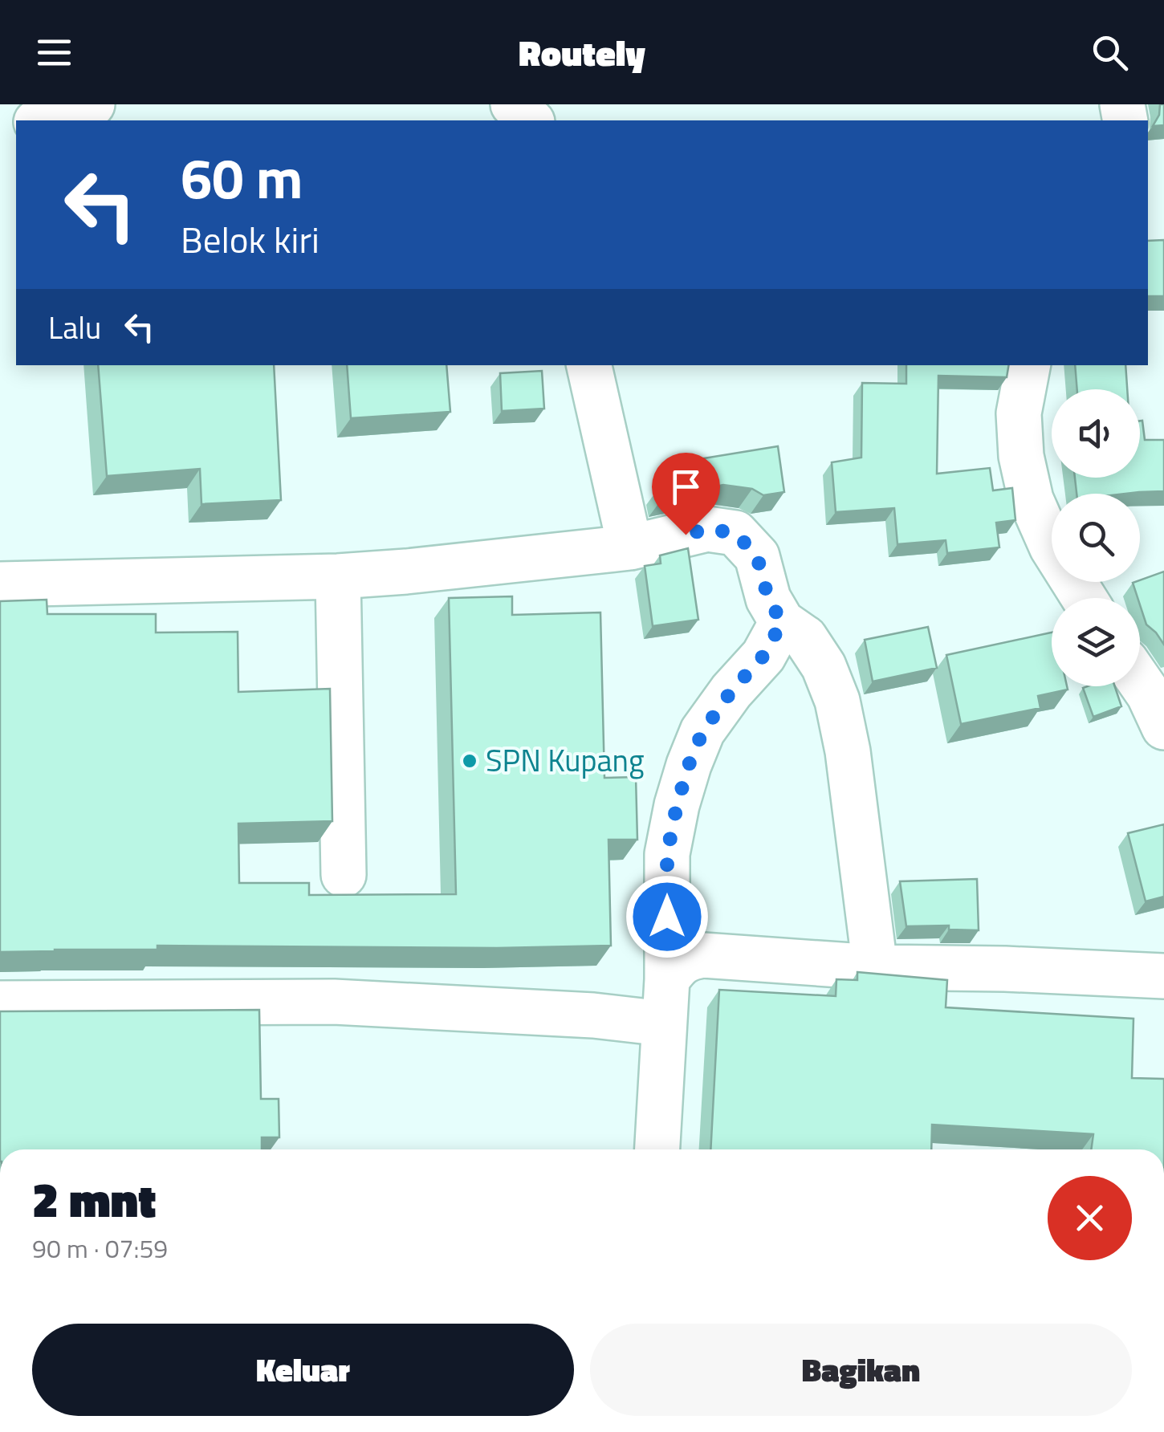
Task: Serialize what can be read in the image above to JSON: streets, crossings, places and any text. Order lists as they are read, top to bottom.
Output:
{
  "places": ["SPN Kupang"],
  "page": {
    "header": "Routely",
    "turn": ["60 m", "Belok kiri"],
    "then": "Lalu",
    "heading": ["2 mnt", "90 m · 07:59"],
    "buttons": ["Keluar", "Bagikan"]
  }
}
